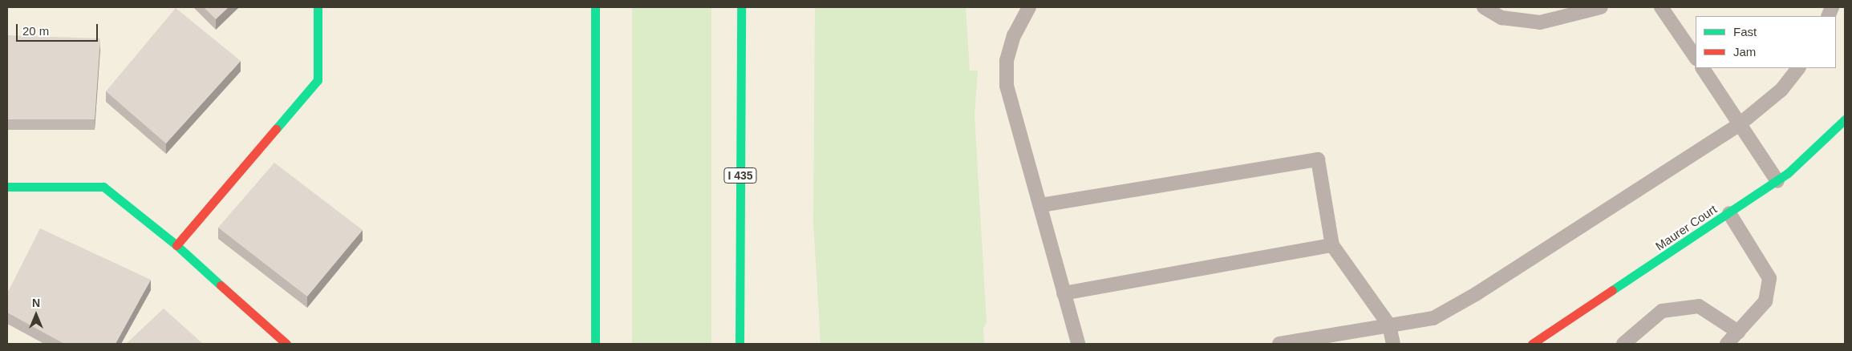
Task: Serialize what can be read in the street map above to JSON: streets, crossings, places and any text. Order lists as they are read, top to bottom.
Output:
{
  "streets": {
    "main road": ["I 435", "Maurer Court"]
  },
  "legend": ["Fast", "Jam"],
  "scale_bar": "20 m",
  "north": "top"
}
